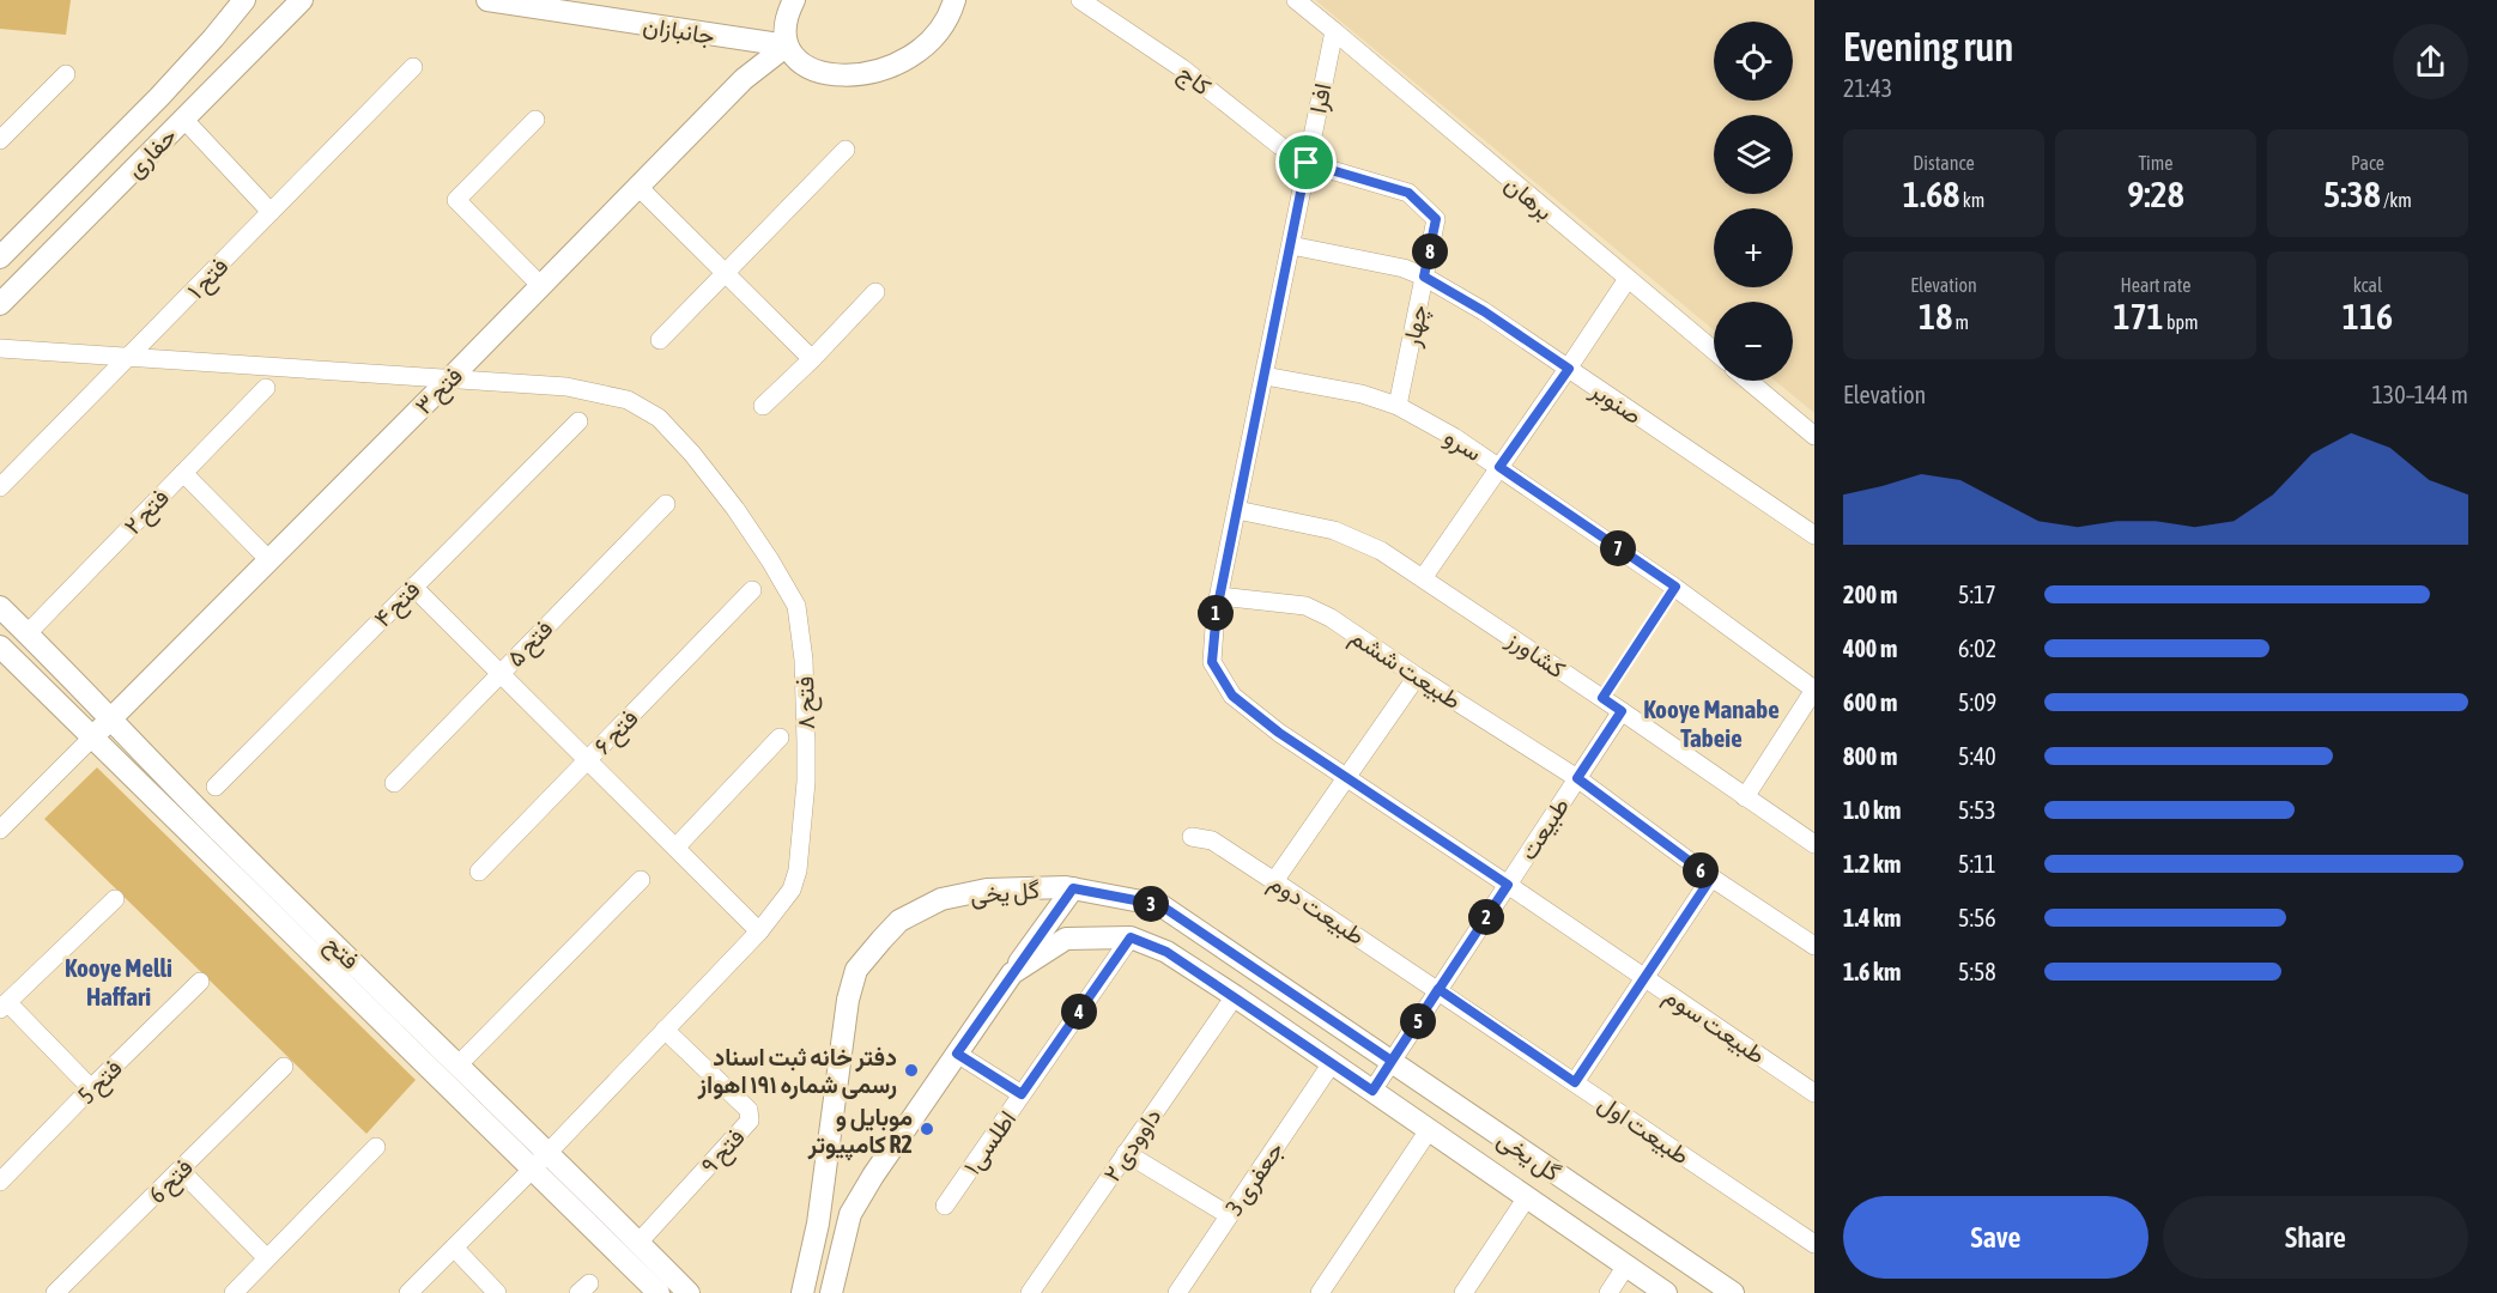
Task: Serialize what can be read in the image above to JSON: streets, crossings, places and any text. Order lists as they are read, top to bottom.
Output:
{
  "streets": {
    "street": [
      "جانبازان",
      "کاج",
      "افرا",
      "حفاری",
      "برهان",
      "فتح ۱",
      "چهار",
      "فتح ۳",
      "صنوبر",
      "سرو",
      "فتح ۲",
      "فتح ۴",
      "فتح ۵",
      "کشاورز",
      "طبیعت ششم",
      "فتح ۸",
      "فتح ۶",
      "طبیعت",
      "گل یخی",
      "طبیعت دوم",
      "فتح",
      "طبیعت سوم",
      "فتح 5",
      "طبیعت اول",
      "اطلسی۱",
      "داوودی ۲",
      "فتح ۹",
      "3 جعفری",
      "فتح 6"
    ]
  },
  "crossings": [
    ["جانبازان", "فتح ۳"],
    ["کاج", "افرا"],
    ["کاج", "چهار"],
    ["افرا", "برهان"],
    ["افرا", "چهار"],
    ["افرا", "صنوبر"],
    ["افرا", "سرو"],
    ["افرا", "کشاورز"],
    ["افرا", "طبیعت ششم"],
    ["افرا", "طبیعت سوم"],
    ["فتح ۱", "فتح ۸"],
    ["چهار", "صنوبر"],
    ["چهار", "سرو"],
    ["فتح ۳", "فتح ۸"],
    ["فتح ۳", "فتح"],
    ["فتح ۲", "فتح"],
    ["کشاورز", "طبیعت"],
    ["طبیعت ششم", "طبیعت"],
    ["فتح ۸", "فتح"],
    ["فتح ۸", "فتح ۹"],
    ["طبیعت", "گل یخی"],
    ["طبیعت", "طبیعت دوم"],
    ["طبیعت", "طبیعت سوم"],
    ["طبیعت", "طبیعت اول"],
    ["گل یخی", "اطلسی۱"],
    ["گل یخی", "داوودی ۲"],
    ["گل یخی", "3 جعفری"],
    ["طبیعت دوم", "طبیعت اول"],
    ["فتح", "فتح ۹"]
  ],
  "districts": ["Kooye Manabe Tabeie", "Kooye Melli Haffari"],
  "places": ["دفتر خانه ثبت اسناد رسمی شماره ۱۹۱ اهواز", "موبایل و کامپیوتر R2"],
  "page": {
    "heading": ["Evening run", "21:43"],
    "map_buttons": ["+", "−"],
    "stats": [
      ["Distance", "1.68 km"],
      ["Time", "9:28"],
      ["Pace", "5:38 /km"],
      ["Elevation", "18 m"],
      ["Heart rate", "171 bpm"],
      ["kcal", "116"]
    ],
    "pins": [
      "8",
      "7",
      "1",
      "6",
      "3",
      "2",
      "4",
      "5"
    ],
    "chart": ["Elevation", "130–144 m"],
    "list": [
      {
        "name": "200 m",
        "note": "5:17"
      },
      {
        "name": "400 m",
        "note": "6:02"
      },
      {
        "name": "600 m",
        "note": "5:09"
      },
      {
        "name": "800 m",
        "note": "5:40"
      },
      {
        "name": "1.0 km",
        "note": "5:53"
      },
      {
        "name": "1.2 km",
        "note": "5:11"
      },
      {
        "name": "1.4 km",
        "note": "5:56"
      },
      {
        "name": "1.6 km",
        "note": "5:58"
      }
    ],
    "buttons": ["Save", "Share"]
  }
}
